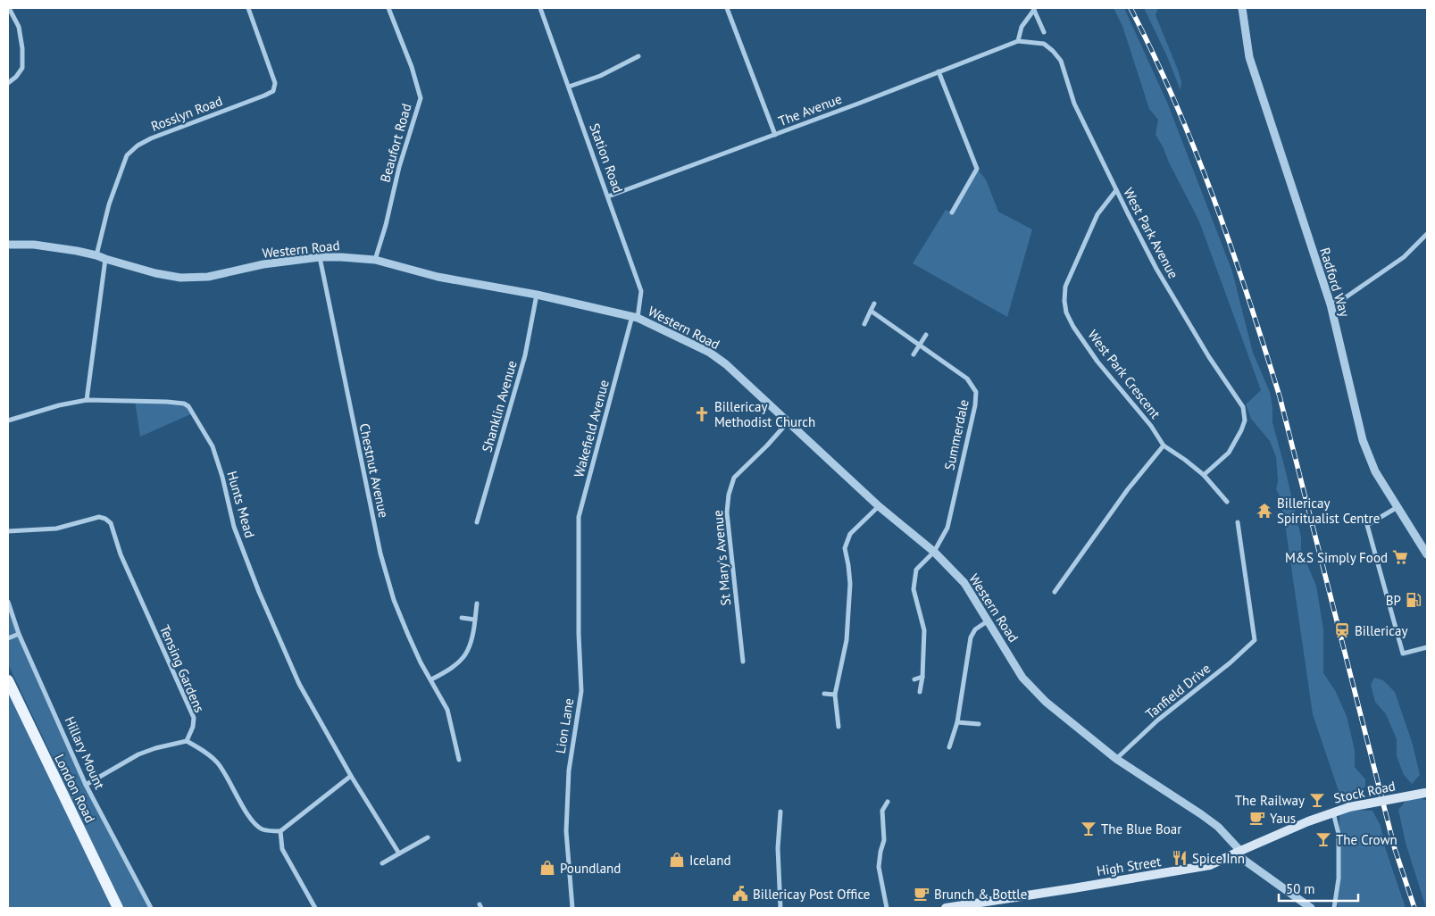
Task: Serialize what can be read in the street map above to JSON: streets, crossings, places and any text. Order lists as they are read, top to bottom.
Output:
{
  "streets": {
    "main road": ["London Road", "Stock Road", "High Street"],
    "street": [
      "The Avenue",
      "Rosslyn Road",
      "Beaufort Road",
      "Station Road",
      "West Park Avenue",
      "Western Road",
      "Radford Way",
      "West Park Crescent",
      "Shanklin Avenue",
      "Wakefield Avenue",
      "Summerdale",
      "Chestnut Avenue",
      "Hunts Mead",
      "St Mary's Avenue",
      "Tensing Gardens",
      "Tanfield Drive",
      "Lion Lane",
      "Hillary Mount"
    ]
  },
  "crossings": [
    ["The Avenue", "Station Road"],
    ["The Avenue", "West Park Avenue"],
    ["Rosslyn Road", "Western Road"],
    ["Beaufort Road", "Western Road"],
    ["Station Road", "Western Road"],
    ["Station Road", "Wakefield Avenue"],
    ["West Park Avenue", "West Park Crescent"],
    ["Western Road", "Shanklin Avenue"],
    ["Western Road", "Wakefield Avenue"],
    ["Western Road", "Summerdale"],
    ["Western Road", "Chestnut Avenue"],
    ["Western Road", "St Mary's Avenue"],
    ["Western Road", "Tanfield Drive"],
    ["Western Road", "High Street"],
    ["Wakefield Avenue", "Lion Lane"],
    ["Stock Road", "High Street"]
  ],
  "places": {
    "church": ["Billericay Methodist Church"],
    "temple": ["Billericay Spiritualist Centre"],
    "supermarket": ["M&S Simply Food"],
    "fuel station": ["BP"],
    "station": ["Billericay"],
    "bar": ["The Railway", "The Blue Boar", "The Crown"],
    "cafe": ["Yaus", "Brunch & Bottle"],
    "restaurant": ["Spice Inn"],
    "shop": ["Iceland", "Poundland"],
    "public building": ["Billericay Post Office"]
  },
  "scale_bar": "50 m"
}
